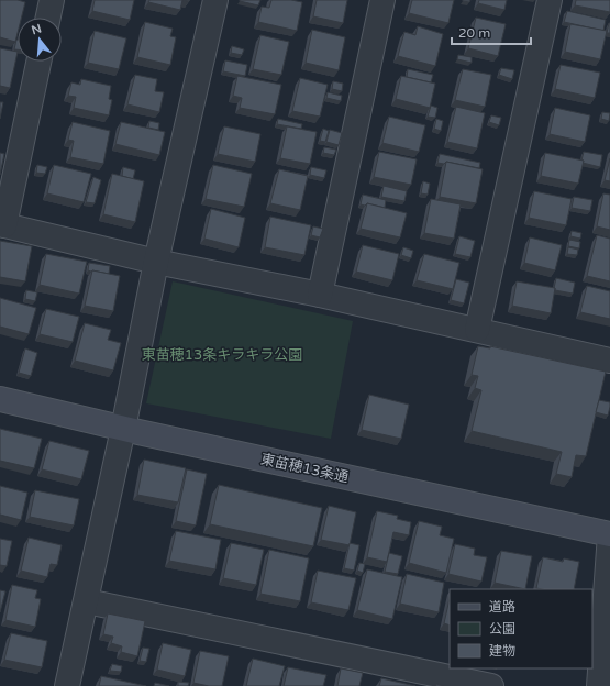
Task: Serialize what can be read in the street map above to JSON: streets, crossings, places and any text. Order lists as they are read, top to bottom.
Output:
{
  "streets": {
    "street": ["東苗穂13条通"]
  },
  "parks": ["東苗穂13条キラキラ公園"],
  "legend": ["道路", "公園", "建物"],
  "scale_bar": "20 m",
  "north": "top"
}
